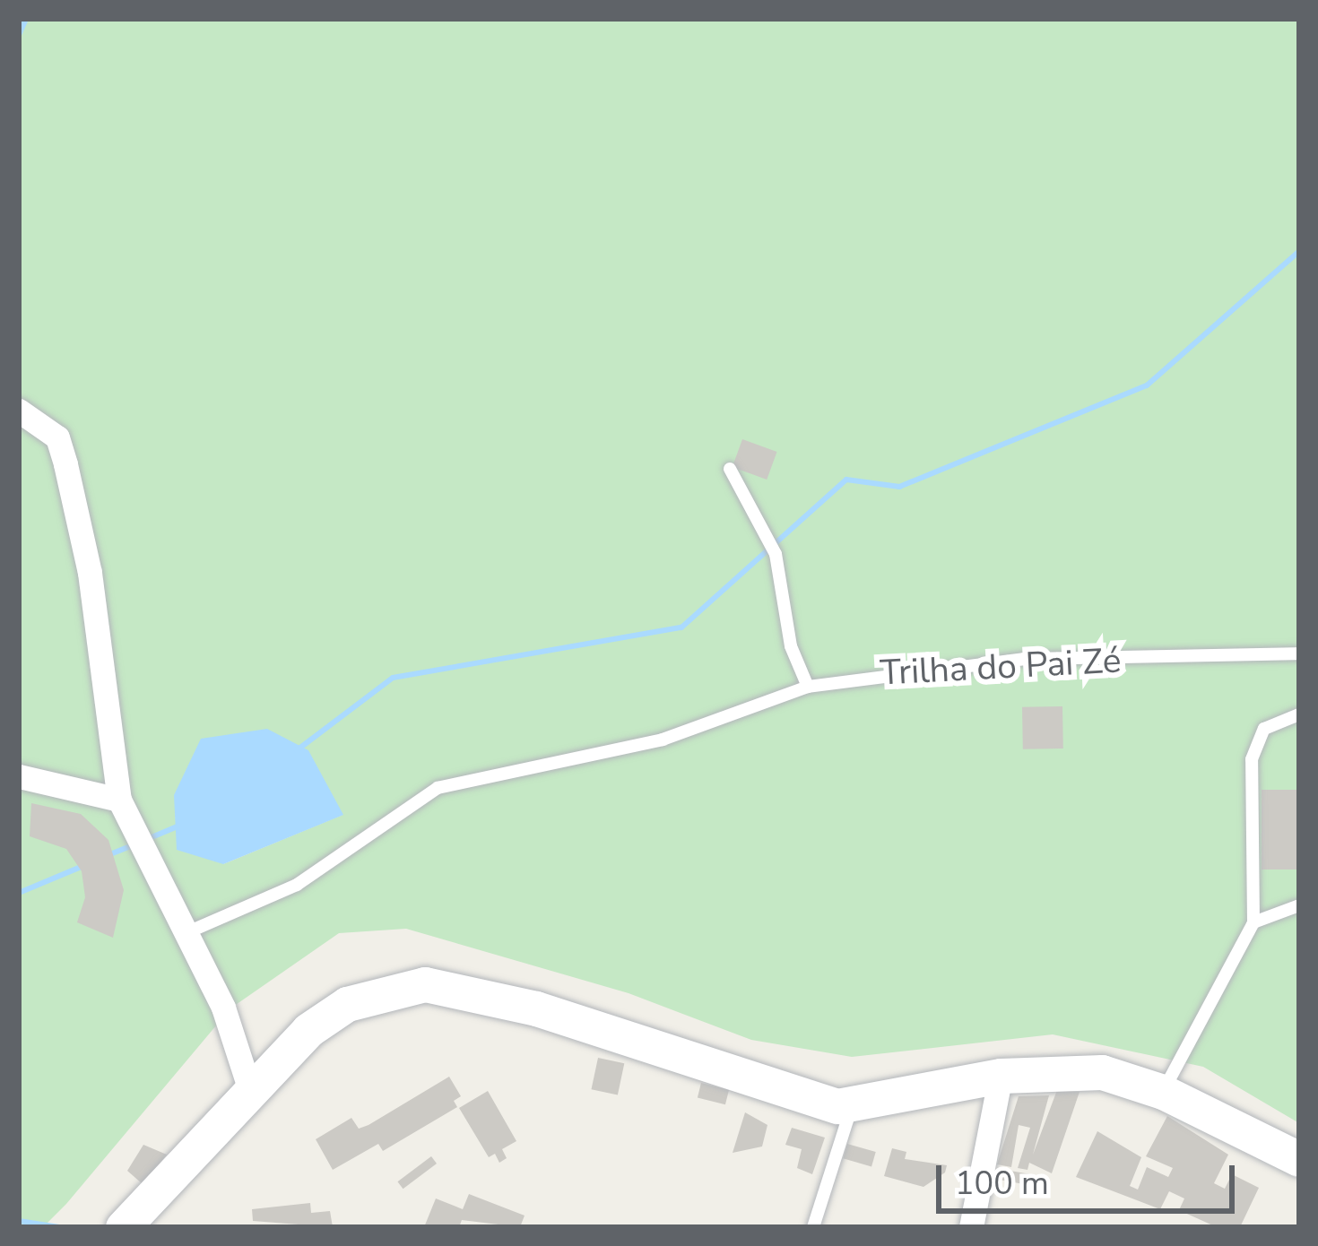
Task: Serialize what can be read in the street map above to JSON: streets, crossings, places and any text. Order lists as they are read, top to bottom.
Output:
{
  "streets": {
    "lane": ["Trilha do Pai Zé"]
  },
  "scale_bar": "100 m"
}
